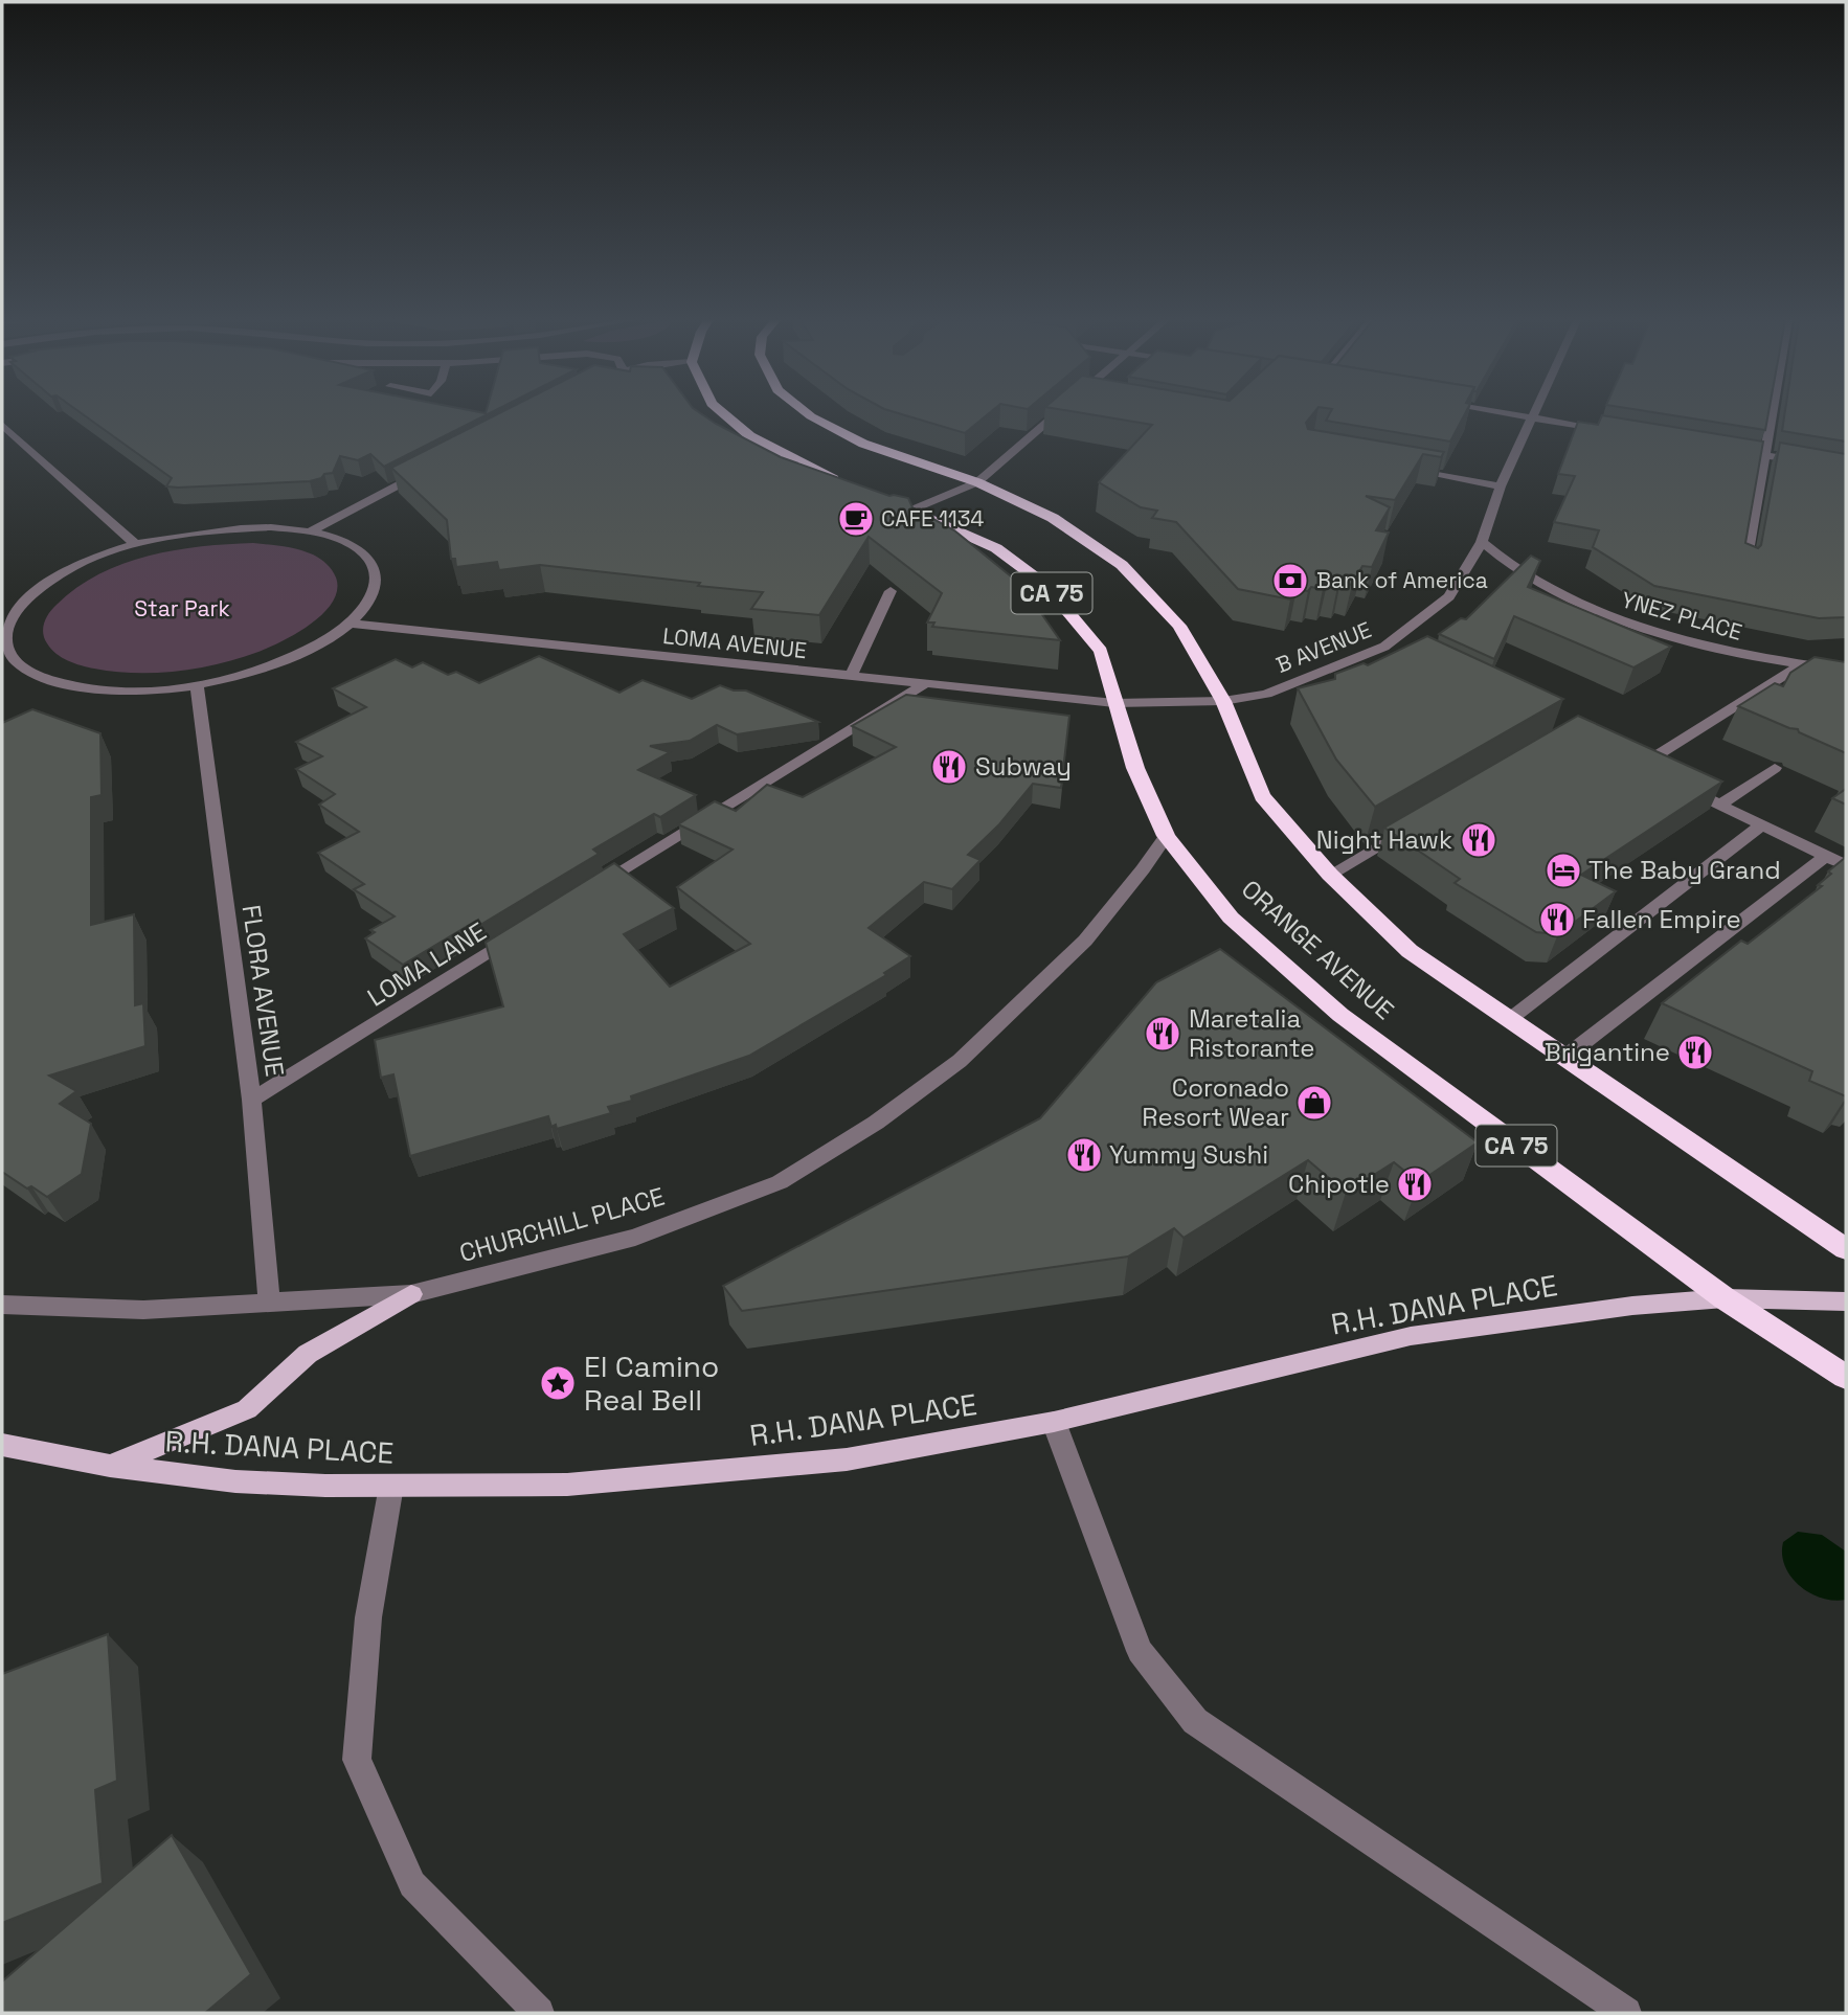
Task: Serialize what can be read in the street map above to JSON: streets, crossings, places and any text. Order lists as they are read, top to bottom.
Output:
{
  "streets": {
    "highway": ["CA 75", "ORANGE AVENUE"],
    "main road": ["R.H. DANA PLACE"],
    "street": [
      "YNEZ PLACE",
      "LOMA AVENUE",
      "B AVENUE",
      "LOMA LANE",
      "FLORA AVENUE",
      "CHURCHILL PLACE"
    ]
  },
  "crossings": [
    ["CA 75", "B AVENUE"],
    ["YNEZ PLACE", "B AVENUE"],
    ["LOMA AVENUE", "B AVENUE"],
    ["LOMA AVENUE", "ORANGE AVENUE"],
    ["B AVENUE", "ORANGE AVENUE"],
    ["ORANGE AVENUE", "CHURCHILL PLACE"],
    ["ORANGE AVENUE", "R.H. DANA PLACE"],
    ["LOMA LANE", "FLORA AVENUE"],
    ["FLORA AVENUE", "CHURCHILL PLACE"]
  ],
  "parks": ["Star Park"],
  "places": {
    "cafe": ["CAFE 1134"],
    "bank": ["Bank of America"],
    "restaurant": [
      "Subway",
      "Night Hawk",
      "Fallen Empire",
      "Maretalia Ristorante",
      "Brigantine",
      "Yummy Sushi",
      "Chipotle"
    ],
    "hotel": ["The Baby Grand"],
    "shop": ["Coronado Resort Wear"],
    "place": ["El Camino Real Bell"]
  }
}
